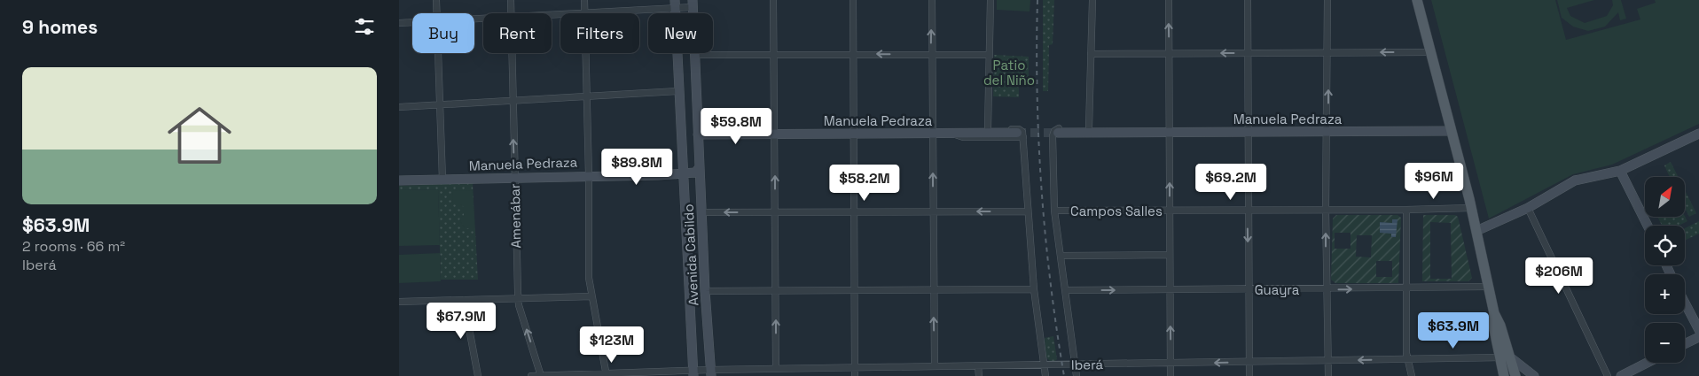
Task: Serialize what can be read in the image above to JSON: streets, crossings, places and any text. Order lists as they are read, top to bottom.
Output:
{
  "streets": {
    "main road": ["Manuela Pedraza", "Avenida Cabildo"],
    "street": [
      "Campos Salles",
      "Amenábar",
      "Guayra",
      "Iberá"
    ]
  },
  "crossings": [
    ["Manuela Pedraza", "Amenábar"],
    ["Manuela Pedraza", "Avenida Cabildo"],
    ["Amenábar", "Iberá"],
    ["Avenida Cabildo", "Iberá"]
  ],
  "one_way": ["Amenábar"],
  "parks": ["Patio del Niño"],
  "north": "top right",
  "page": {
    "heading": "9 homes",
    "chip": [
      "Buy",
      "Rent",
      "Filters",
      "New"
    ],
    "list": [
      {
        "name": "$63.9M",
        "note": "2 rooms · 66 m² · Iberá"
      }
    ],
    "price": [
      "$59.8M",
      "$89.8M",
      "$96M",
      "$69.2M",
      "$58.2M",
      "$206M",
      "$67.9M",
      "$63.9M",
      "$123M"
    ],
    "map_buttons": ["+", "−"]
  }
}
